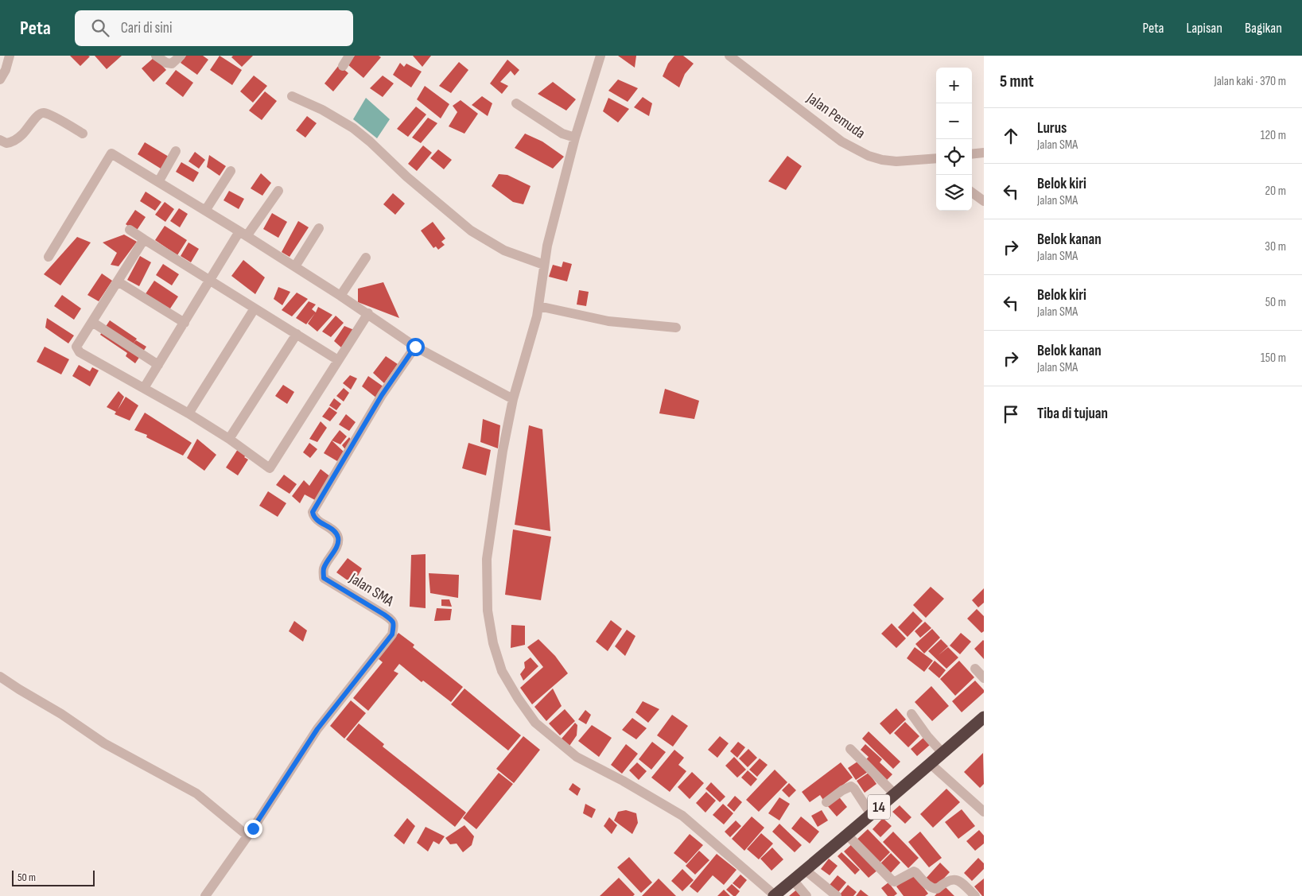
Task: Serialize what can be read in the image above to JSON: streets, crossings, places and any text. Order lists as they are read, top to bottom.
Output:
{
  "streets": {
    "highway": ["14"],
    "street": ["Jalan Pemuda", "Jalan SMA"]
  },
  "scale_bar": "50 m",
  "page": {
    "header": "Peta",
    "search": "Cari di sini",
    "nav": ["Peta", "Lapisan", "Bagikan"],
    "heading": ["5 mnt", "Jalan kaki · 370 m"],
    "map_buttons": ["+", "−"],
    "list": [
      ["Lurus", "Jalan SMA", "120 m"],
      ["Belok kiri", "Jalan SMA", "20 m"],
      ["Belok kanan", "Jalan SMA", "30 m"],
      ["Belok kiri", "Jalan SMA", "50 m"],
      ["Belok kanan", "Jalan SMA", "150 m"],
      "Tiba di tujuan"
    ],
    "scale": "50 m"
  }
}
